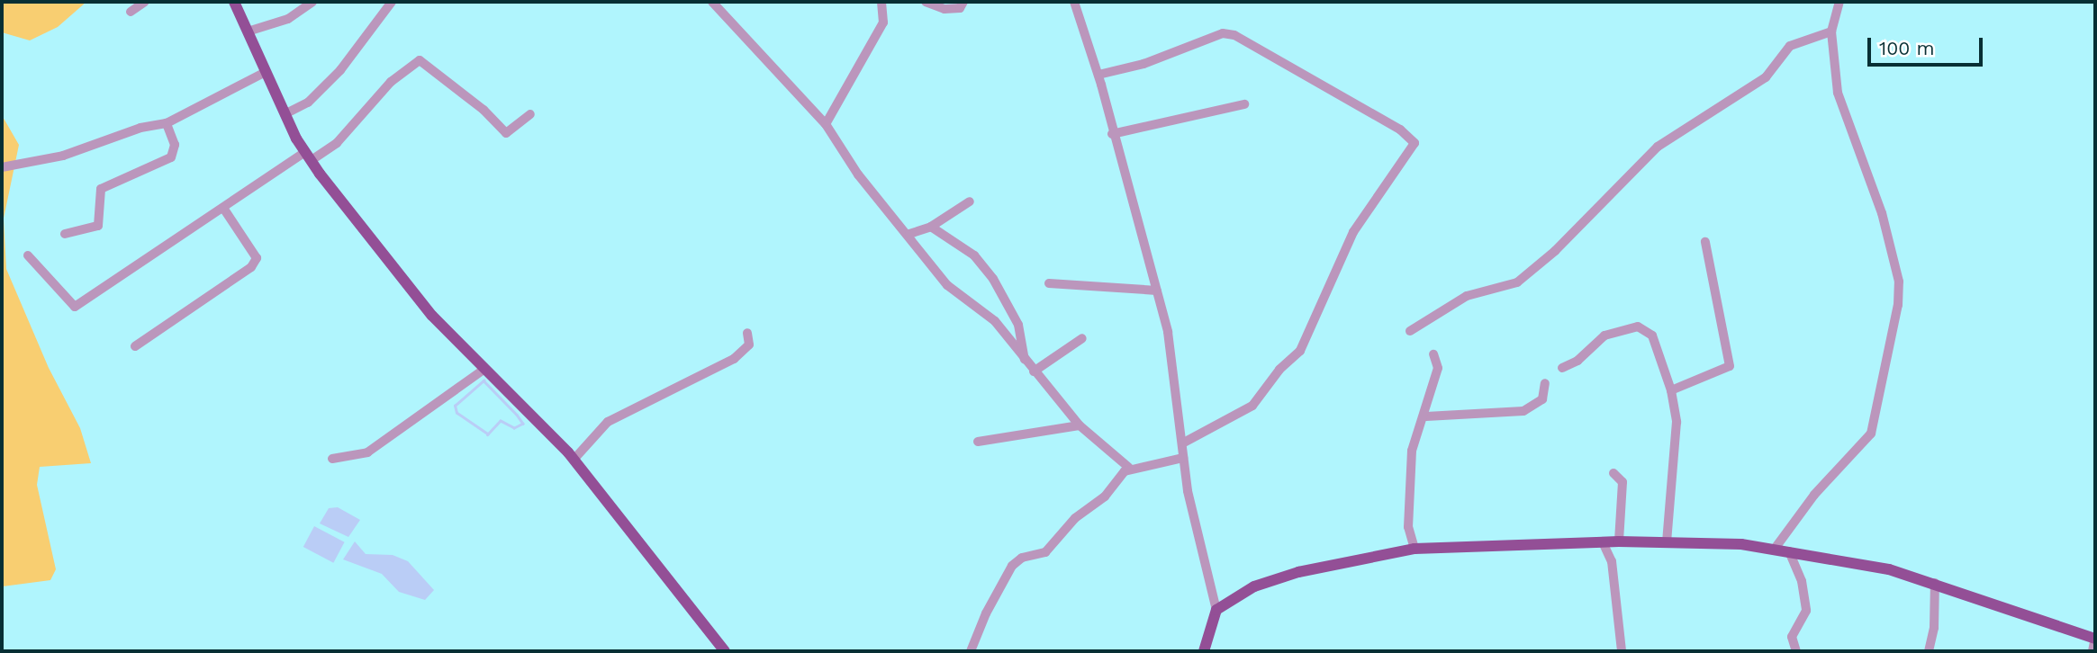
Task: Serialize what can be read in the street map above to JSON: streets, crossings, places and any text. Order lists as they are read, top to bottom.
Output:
{
  "scale_bar": "100 m"
}
